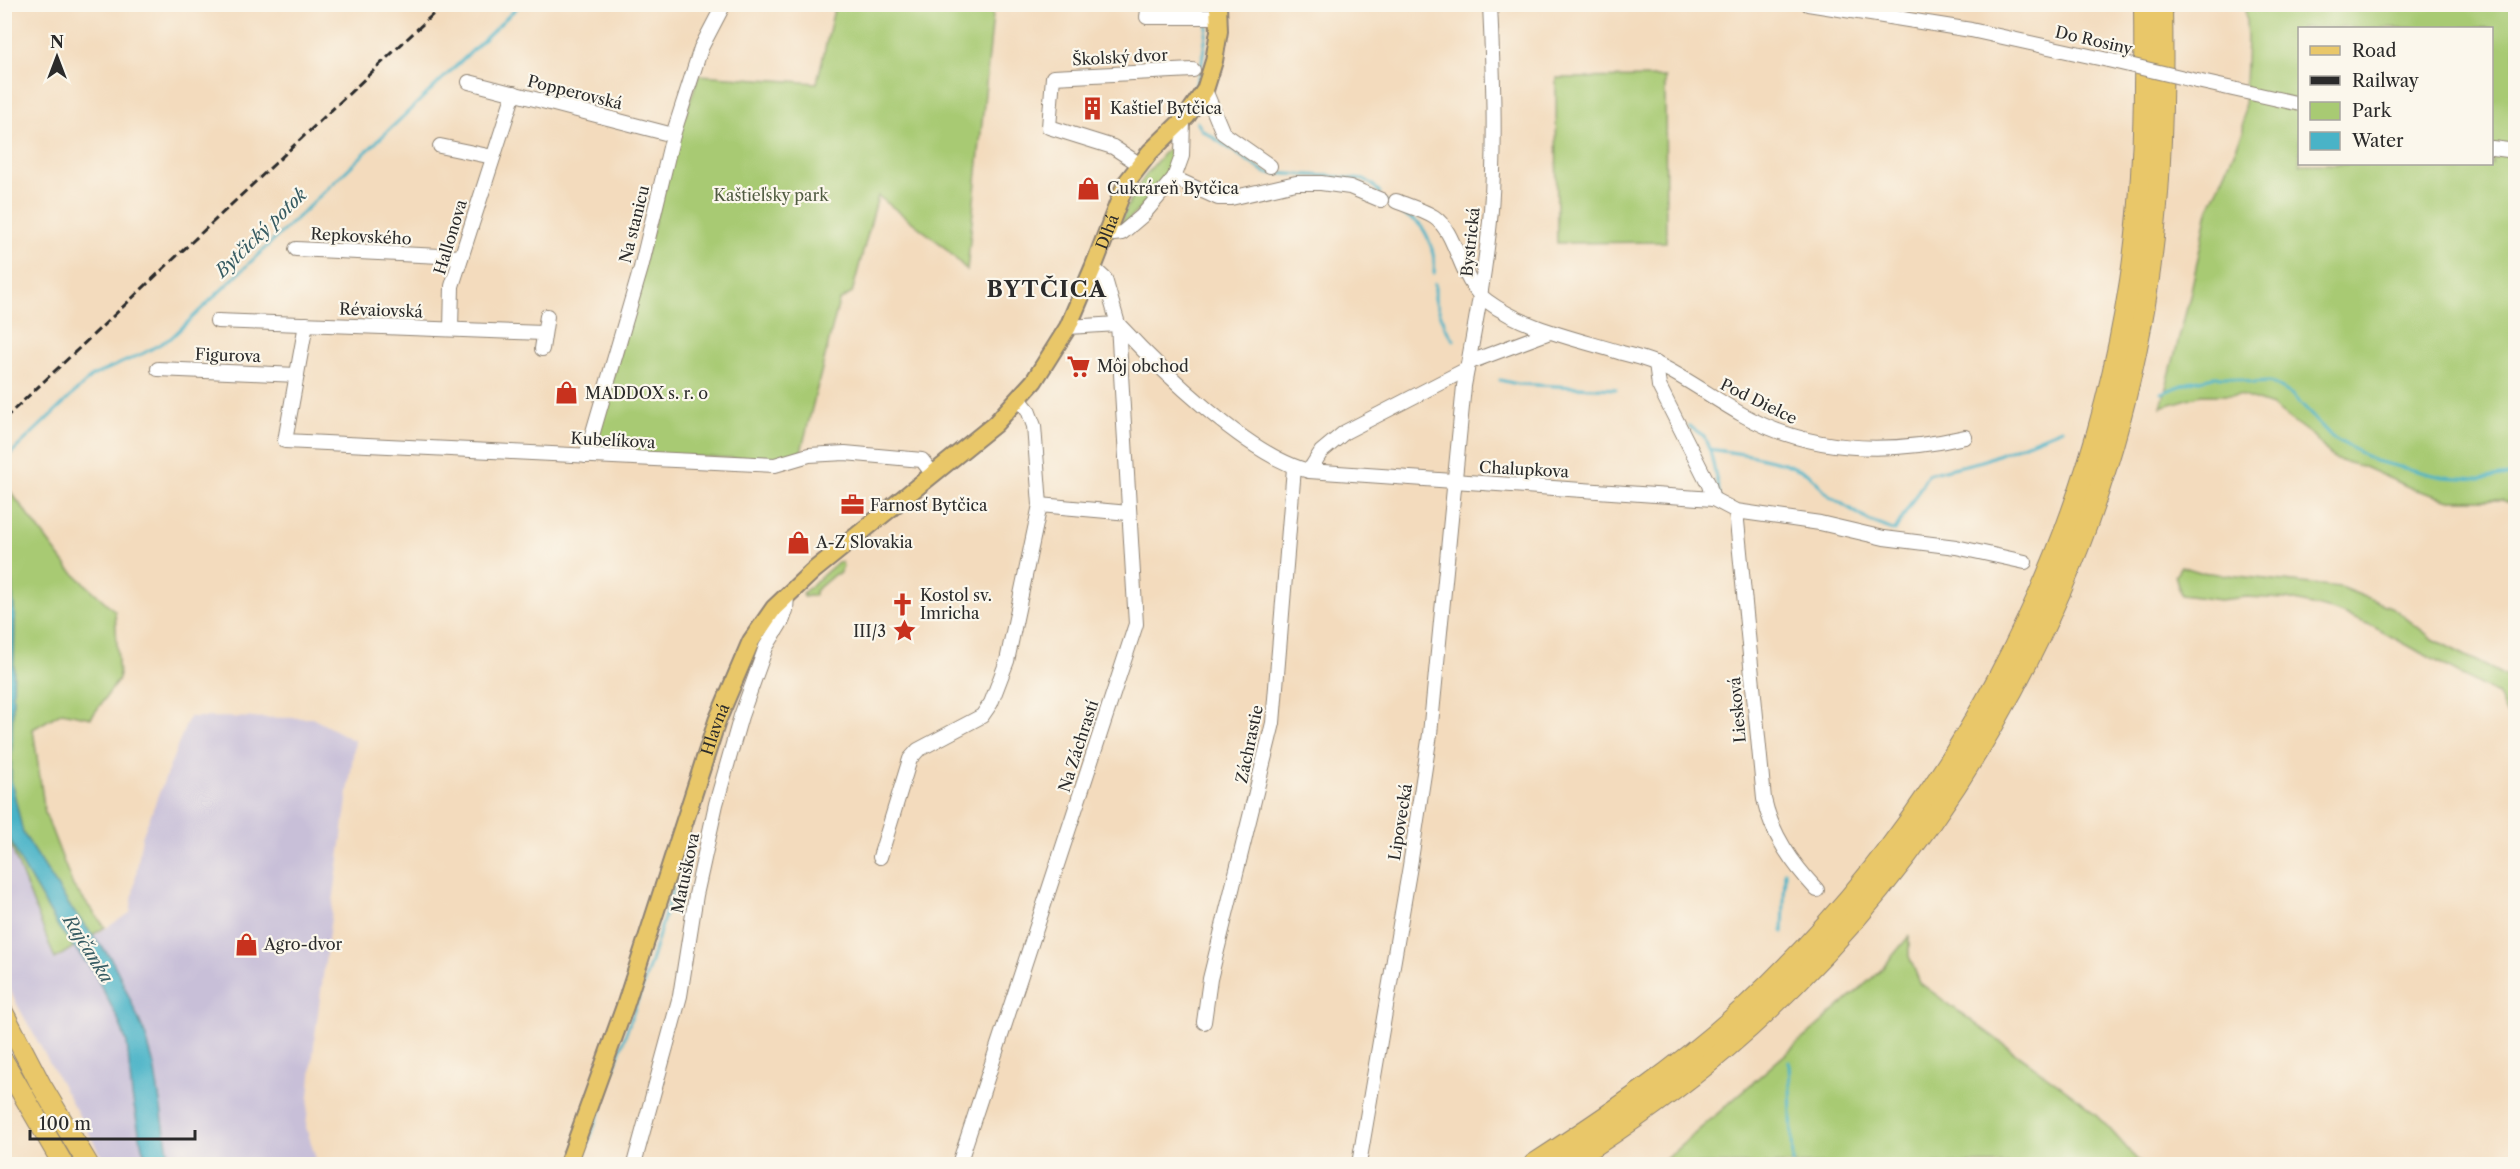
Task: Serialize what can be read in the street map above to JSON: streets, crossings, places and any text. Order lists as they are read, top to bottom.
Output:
{
  "streets": {
    "main road": ["Dlhá", "Hlavná"],
    "street": [
      "Do Rosiny",
      "Školský dvor",
      "Popperovská",
      "Na stanicu",
      "Repkovského",
      "Hallonova",
      "Bystrická",
      "Révaiovská",
      "Figurova",
      "Pod Dielce",
      "Kubelíkova",
      "Chalupkova",
      "Liesková",
      "Záchrastie",
      "Na Záchrastí",
      "Lipovecká",
      "Matuškova"
    ]
  },
  "crossings": [
    ["Školský dvor", "Dlhá"],
    ["Popperovská", "Na stanicu"],
    ["Popperovská", "Hallonova"],
    ["Na stanicu", "Kubelíkova"],
    ["Dlhá", "Hlavná"],
    ["Repkovského", "Hallonova"],
    ["Hallonova", "Révaiovská"],
    ["Bystrická", "Pod Dielce"],
    ["Bystrická", "Chalupkova"],
    ["Bystrická", "Lipovecká"],
    ["Figurova", "Kubelíkova"],
    ["Kubelíkova", "Hlavná"],
    ["Chalupkova", "Liesková"],
    ["Chalupkova", "Záchrastie"],
    ["Chalupkova", "Na Záchrastí"],
    ["Chalupkova", "Lipovecká"],
    ["Hlavná", "Matuškova"]
  ],
  "districts": ["BYTČICA"],
  "water": ["Bytčický potok", "Rajčanka"],
  "parks": ["Kaštieľsky park"],
  "places": {
    "building": ["Kaštieľ Bytčica"],
    "shop": [
      "Cukráreň Bytčica",
      "MADDOX s. r. o",
      "A-Z Slovakia",
      "Agro-dvor"
    ],
    "supermarket": ["Môj obchod"],
    "office": ["Farnosť Bytčica"],
    "church": ["Kostol sv. Imricha"],
    "place": ["III/3"]
  },
  "legend": [
    "Road",
    "Railway",
    "Park",
    "Water"
  ],
  "scale_bar": "100 m",
  "north": "top"
}
